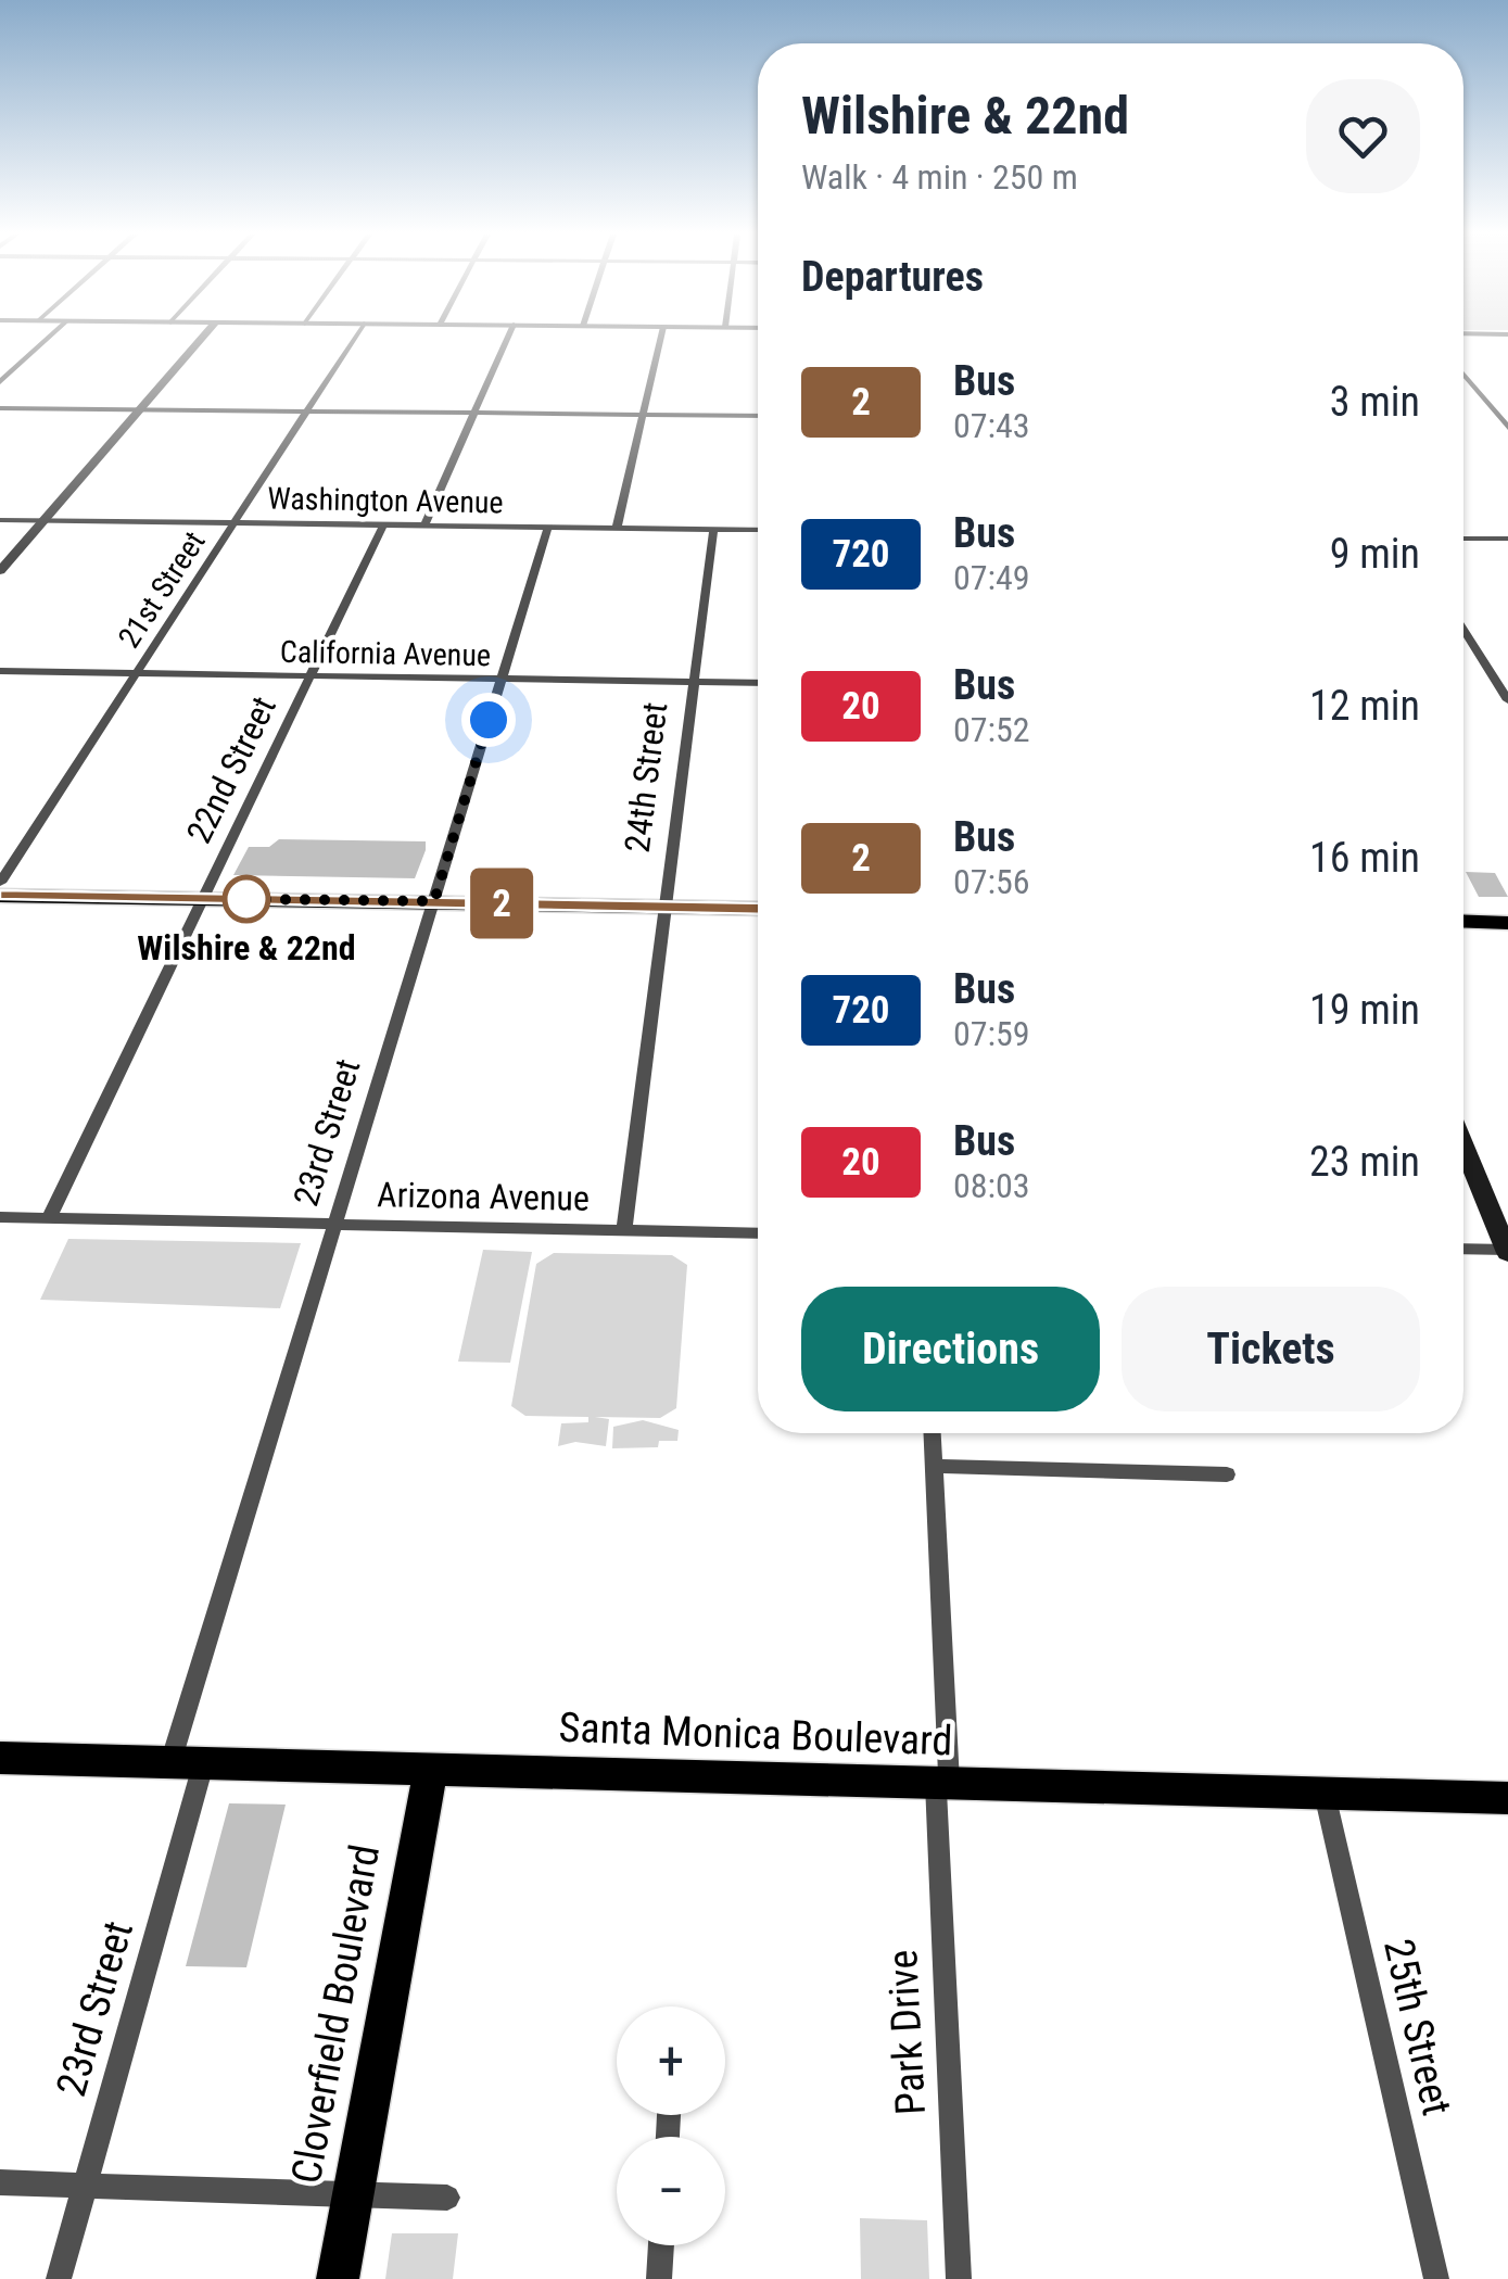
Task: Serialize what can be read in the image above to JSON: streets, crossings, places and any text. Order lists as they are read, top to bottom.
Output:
{
  "streets": {
    "main road": ["Santa Monica Boulevard", "Cloverfield Boulevard"],
    "street": [
      "Washington Avenue",
      "21st Street",
      "California Avenue",
      "22nd Street",
      "24th Street",
      "23rd Street",
      "Arizona Avenue",
      "25th Street",
      "Park Drive"
    ]
  },
  "crossings": [
    ["Washington Avenue", "21st Street"],
    ["Washington Avenue", "22nd Street"],
    ["Washington Avenue", "24th Street"],
    ["Washington Avenue", "23rd Street"],
    ["21st Street", "California Avenue"],
    ["California Avenue", "22nd Street"],
    ["California Avenue", "24th Street"],
    ["California Avenue", "23rd Street"],
    ["22nd Street", "Arizona Avenue"],
    ["24th Street", "Arizona Avenue"],
    ["23rd Street", "Arizona Avenue"],
    ["23rd Street", "Santa Monica Boulevard"],
    ["Santa Monica Boulevard", "Cloverfield Boulevard"],
    ["Santa Monica Boulevard", "25th Street"],
    ["Santa Monica Boulevard", "Park Drive"]
  ],
  "places": ["Wilshire & 22nd"],
  "lines": ["bus line 2"],
  "page": {
    "on_map": "2",
    "heading": [
      ["Wilshire & 22nd", "Walk · 4 min · 250 m"],
      "Departures"
    ],
    "list": [
      {
        "mark": "2",
        "name": "Bus",
        "note": "07:43",
        "value": "3 min"
      },
      {
        "mark": "720",
        "name": "Bus",
        "note": "07:49",
        "value": "9 min"
      },
      {
        "mark": "20",
        "name": "Bus",
        "note": "07:52",
        "value": "12 min"
      },
      {
        "mark": "2",
        "name": "Bus",
        "note": "07:56",
        "value": "16 min"
      },
      {
        "mark": "720",
        "name": "Bus",
        "note": "07:59",
        "value": "19 min"
      },
      {
        "mark": "20",
        "name": "Bus",
        "note": "08:03",
        "value": "23 min"
      }
    ],
    "buttons": ["Directions", "Tickets"],
    "map_buttons": ["+", "−"]
  }
}
